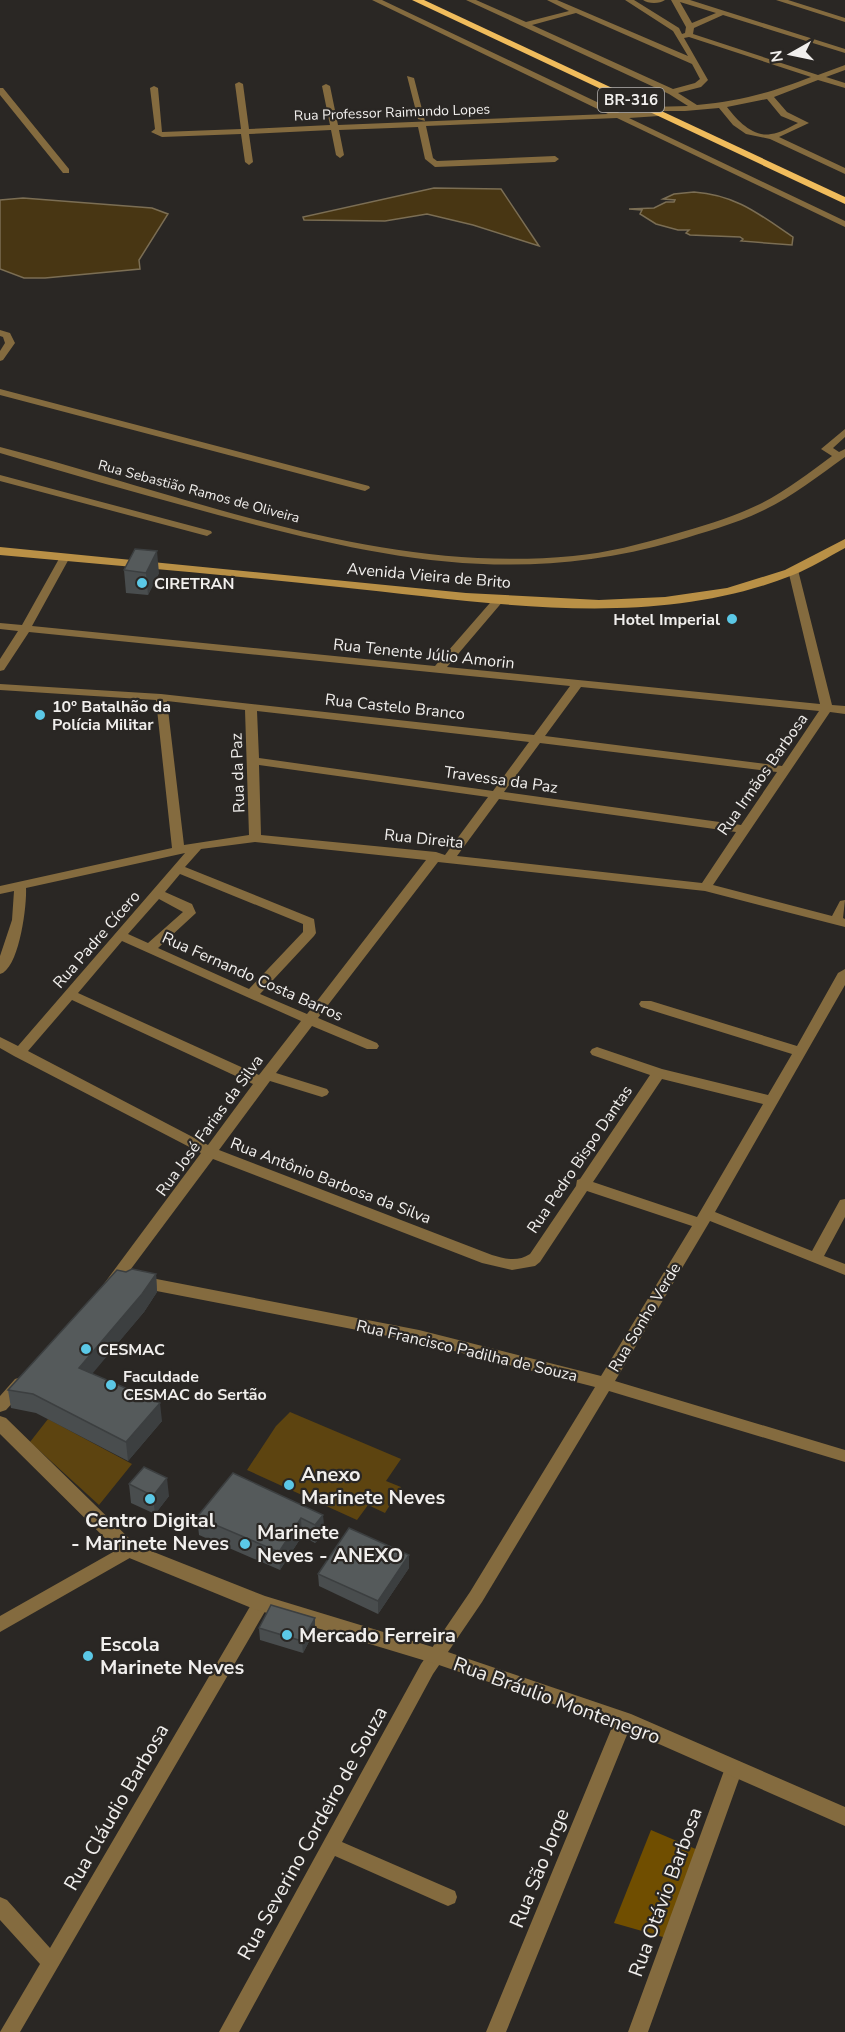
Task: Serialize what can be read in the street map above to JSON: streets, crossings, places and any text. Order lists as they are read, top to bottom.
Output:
{
  "streets": {
    "highway": ["BR-316"],
    "main road": ["Avenida Vieira de Brito"],
    "street": [
      "Rua Professor Raimundo Lopes",
      "Rua Sebastião Ramos de Oliveira",
      "Rua Tenente Júlio Amorin",
      "Rua Castelo Branco",
      "Rua da Paz",
      "Rua Irmãos Barbosa",
      "Travessa da Paz",
      "Rua Direita",
      "Rua Padre Cícero",
      "Rua Fernando Costa Barros",
      "Rua José Farias da Silva",
      "Rua Pedro Bispo Dantas",
      "Rua Antônio Barbosa da Silva",
      "Rua Sonho Verde",
      "Rua Francisco Padilha de Souza",
      "Rua Bráulio Montenegro",
      "Rua Cláudio Barbosa",
      "Rua Severino Cordeiro de Souza",
      "Rua São Jorge",
      "Rua Otávio Barbosa"
    ]
  },
  "crossings": [
    ["BR-316", "Rua Professor Raimundo Lopes"],
    ["Avenida Vieira de Brito", "Rua Irmãos Barbosa"],
    ["Rua Tenente Júlio Amorin", "Rua Irmãos Barbosa"],
    ["Rua Tenente Júlio Amorin", "Rua José Farias da Silva"],
    ["Rua Castelo Branco", "Rua da Paz"],
    ["Rua Castelo Branco", "Rua Irmãos Barbosa"],
    ["Rua Castelo Branco", "Rua José Farias da Silva"],
    ["Rua da Paz", "Travessa da Paz"],
    ["Rua da Paz", "Rua Direita"],
    ["Rua Irmãos Barbosa", "Travessa da Paz"],
    ["Rua Irmãos Barbosa", "Rua Direita"],
    ["Travessa da Paz", "Rua José Farias da Silva"],
    ["Rua Direita", "Rua Padre Cícero"],
    ["Rua Direita", "Rua José Farias da Silva"],
    ["Rua Padre Cícero", "Rua Fernando Costa Barros"],
    ["Rua Padre Cícero", "Rua Antônio Barbosa da Silva"],
    ["Rua Fernando Costa Barros", "Rua José Farias da Silva"],
    ["Rua José Farias da Silva", "Rua Antônio Barbosa da Silva"],
    ["Rua José Farias da Silva", "Rua Francisco Padilha de Souza"],
    ["Rua Pedro Bispo Dantas", "Rua Antônio Barbosa da Silva"],
    ["Rua Sonho Verde", "Rua Francisco Padilha de Souza"],
    ["Rua Sonho Verde", "Rua Bráulio Montenegro"],
    ["Rua Sonho Verde", "Rua Severino Cordeiro de Souza"],
    ["Rua Bráulio Montenegro", "Rua Cláudio Barbosa"],
    ["Rua Bráulio Montenegro", "Rua Severino Cordeiro de Souza"],
    ["Rua Bráulio Montenegro", "Rua São Jorge"],
    ["Rua Bráulio Montenegro", "Rua Otávio Barbosa"]
  ],
  "places": [
    "CIRETRAN",
    "Hotel Imperial",
    "10º Batalhão da Polícia Militar",
    "CESMAC",
    "Faculdade CESMAC do Sertão",
    "Anexo Marinete Neves",
    "Centro Digital - Marinete Neves",
    "Marinete Neves - ANEXO",
    "Mercado Ferreira",
    "Escola Marinete Neves"
  ],
  "north": "left"
}
